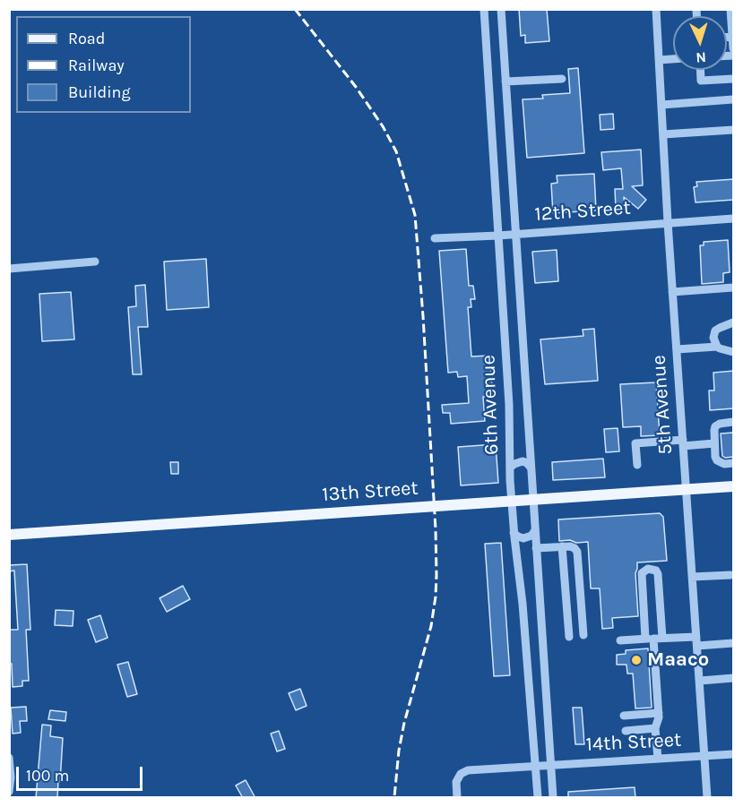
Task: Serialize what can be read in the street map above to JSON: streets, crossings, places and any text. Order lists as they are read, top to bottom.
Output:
{
  "streets": {
    "main road": ["13th Street"],
    "street": [
      "12th Street",
      "6th Avenue",
      "5th Avenue",
      "14th Street"
    ]
  },
  "crossings": [
    ["12th Street", "6th Avenue"],
    ["12th Street", "5th Avenue"],
    ["6th Avenue", "14th Street"],
    ["5th Avenue", "13th Street"],
    ["5th Avenue", "14th Street"]
  ],
  "places": ["Maaco"],
  "legend": ["Road", "Railway", "Building"],
  "scale_bar": "100 m",
  "north": "bottom"
}
